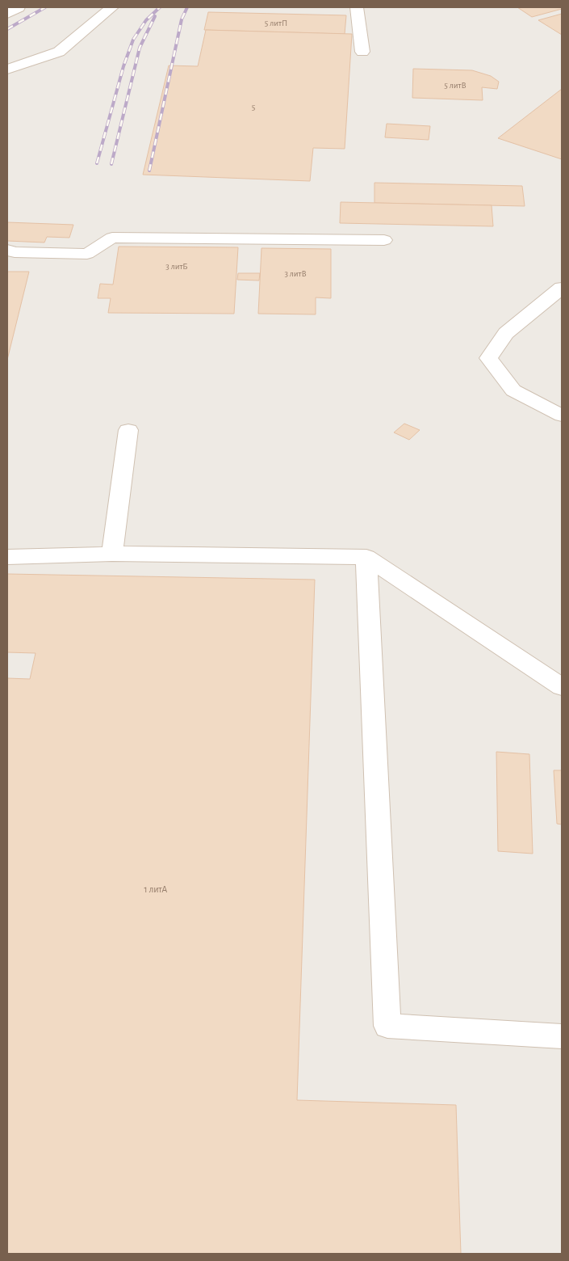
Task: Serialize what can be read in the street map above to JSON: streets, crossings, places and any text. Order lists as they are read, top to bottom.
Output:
{
  "house_numbers": [
    "5 литП",
    "5 литВ",
    "5",
    "3 литБ",
    "3 литВ",
    "1 литА"
  ]
}
